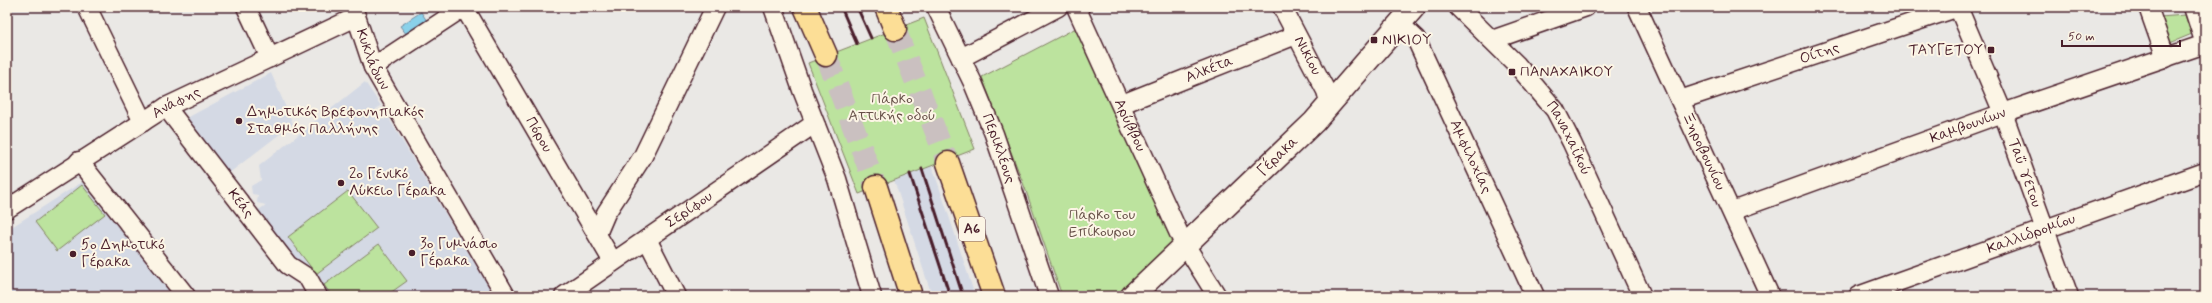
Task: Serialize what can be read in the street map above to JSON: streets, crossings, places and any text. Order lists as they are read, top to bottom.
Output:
{
  "streets": {
    "highway": ["Α6"],
    "street": [
      "Οίτης",
      "Νικίου",
      "Κυκλάδων",
      "Αλκέτα",
      "Ανάφης",
      "Αρύββου",
      "Καμβουνίων",
      "Πόρου",
      "Παναχαΐκού",
      "Περικλέους",
      "Ξηροβουνίου",
      "Γέρακα",
      "Αμφιλοχίας",
      "Ταΰγετου",
      "Κεάς",
      "Σερίφου",
      "Καλλιδρομίου"
    ]
  },
  "crossings": [
    ["Οίτης", "Ξηροβουνίου"],
    ["Οίτης", "Ταΰγετου"],
    ["Νικίου", "Αλκέτα"],
    ["Νικίου", "Γέρακα"],
    ["Κυκλάδων", "Ανάφης"],
    ["Αλκέτα", "Αρύββου"],
    ["Ανάφης", "Κεάς"],
    ["Αρύββου", "Γέρακα"],
    ["Καμβουνίων", "Ξηροβουνίου"],
    ["Καμβουνίων", "Ταΰγετου"],
    ["Πόρου", "Σερίφου"],
    ["Γέρακα", "Αμφιλοχίας"],
    ["Ταΰγετου", "Καλλιδρομίου"]
  ],
  "parks": ["Πάρκο Αττικής οδού", "Πάρκο του Επίκουρου"],
  "places": {
    "transit": ["ΝΙΚΙΟΥ", "ΤΑΥΓΕΤΟΥ", "ΠΑΝΑΧΑΙΚΟΥ"],
    "other": [
      "Δημοτικός Βρεφονηπιακός Σταθμός Παλλήνης",
      "2ο Γενικό Λύκειο Γέρακα",
      "3ο Γυμνάσιο Γέρακα",
      "5ο Δημοτικό Γέρακα"
    ]
  },
  "scale_bar": "50 m"
}
